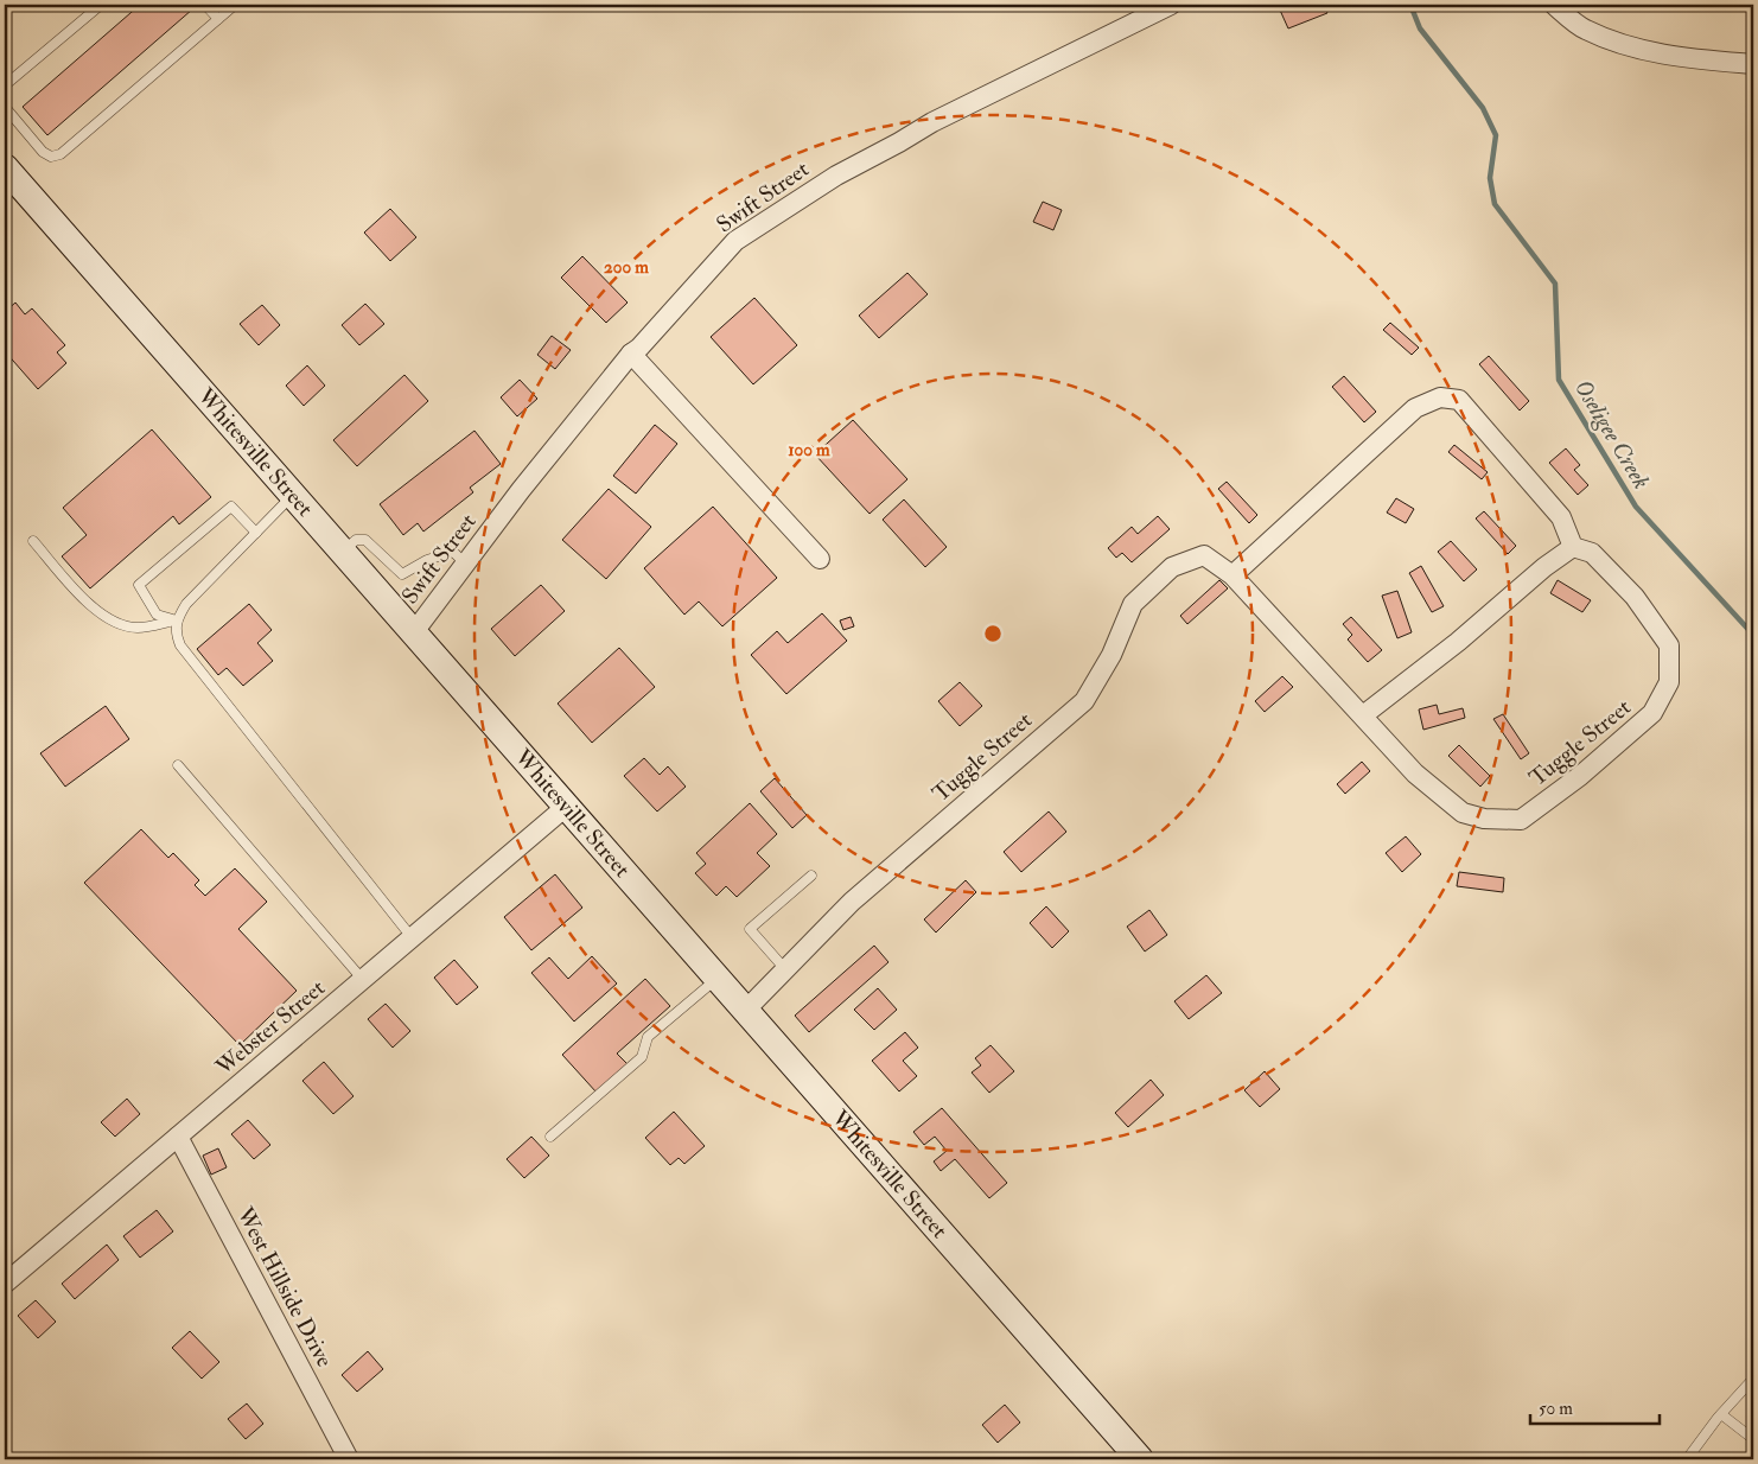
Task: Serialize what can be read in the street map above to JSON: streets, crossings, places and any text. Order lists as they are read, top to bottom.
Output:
{
  "streets": {
    "main road": ["Whitesville Street"],
    "street": [
      "Swift Street",
      "Tuggle Street",
      "Webster Street",
      "West Hillside Drive"
    ]
  },
  "crossings": [
    ["Swift Street", "Whitesville Street"],
    ["Whitesville Street", "Tuggle Street"],
    ["Whitesville Street", "Webster Street"],
    ["Webster Street", "West Hillside Drive"]
  ],
  "water": ["Oseligee Creek"],
  "scale_bar": "50 m",
  "rings": ["200 m", "100 m"]
}
